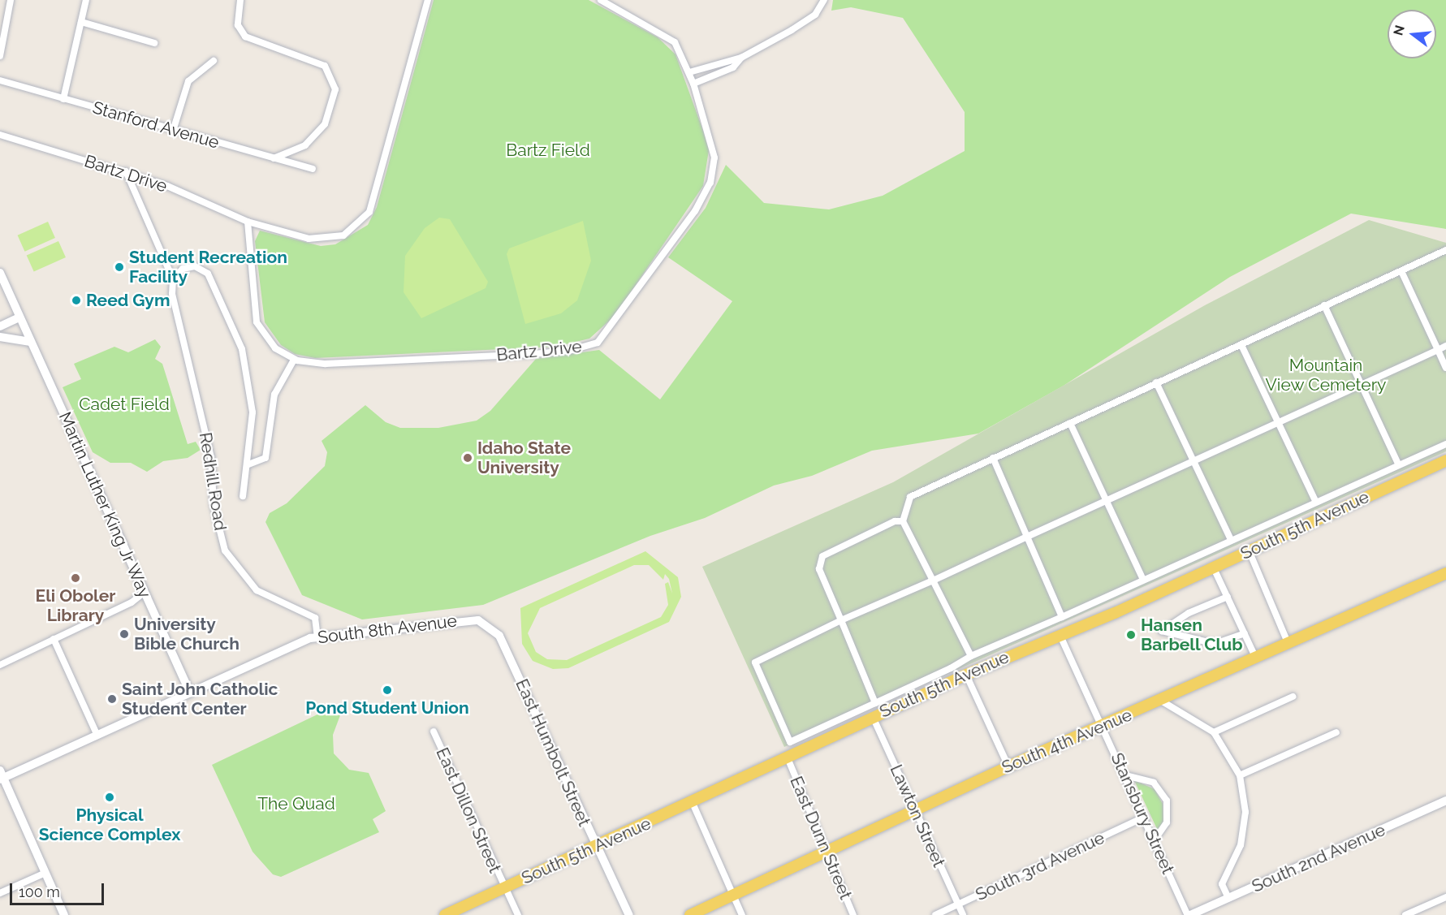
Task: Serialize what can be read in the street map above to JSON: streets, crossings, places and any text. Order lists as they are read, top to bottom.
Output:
{
  "streets": {
    "main road": ["South 5th Avenue", "South 4th Avenue"],
    "street": [
      "Stanford Avenue",
      "Bartz Drive",
      "Redhill Road",
      "Martin Luther King Jr Way",
      "South 8th Avenue",
      "East Humbolt Street",
      "East Dillon Street",
      "Stansbury Street",
      "Lawton Street",
      "East Dunn Street",
      "South 2nd Avenue",
      "South 3rd Avenue"
    ]
  },
  "crossings": [
    ["Bartz Drive", "Redhill Road"],
    ["Redhill Road", "South 8th Avenue"],
    ["Martin Luther King Jr Way", "South 8th Avenue"],
    ["South 5th Avenue", "East Humbolt Street"],
    ["South 5th Avenue", "East Dillon Street"],
    ["South 5th Avenue", "Stansbury Street"],
    ["South 5th Avenue", "Lawton Street"],
    ["South 5th Avenue", "East Dunn Street"],
    ["South 8th Avenue", "East Humbolt Street"],
    ["South 4th Avenue", "Stansbury Street"],
    ["South 4th Avenue", "Lawton Street"],
    ["South 4th Avenue", "East Dunn Street"],
    ["Stansbury Street", "South 2nd Avenue"],
    ["Stansbury Street", "South 3rd Avenue"],
    ["Lawton Street", "South 3rd Avenue"]
  ],
  "parks": [
    "Bartz Field",
    "Mountain View Cemetery",
    "Cadet Field",
    "The Quad"
  ],
  "places": [
    "Student Recreation Facility",
    "Reed Gym",
    "Idaho State University",
    "Eli Oboler Library",
    "University Bible Church",
    "Hansen Barbell Club",
    "Pond Student Union",
    "Saint John Catholic Student Center",
    "Physical Science Complex"
  ],
  "scale_bar": "100 m",
  "north": "left"
}
